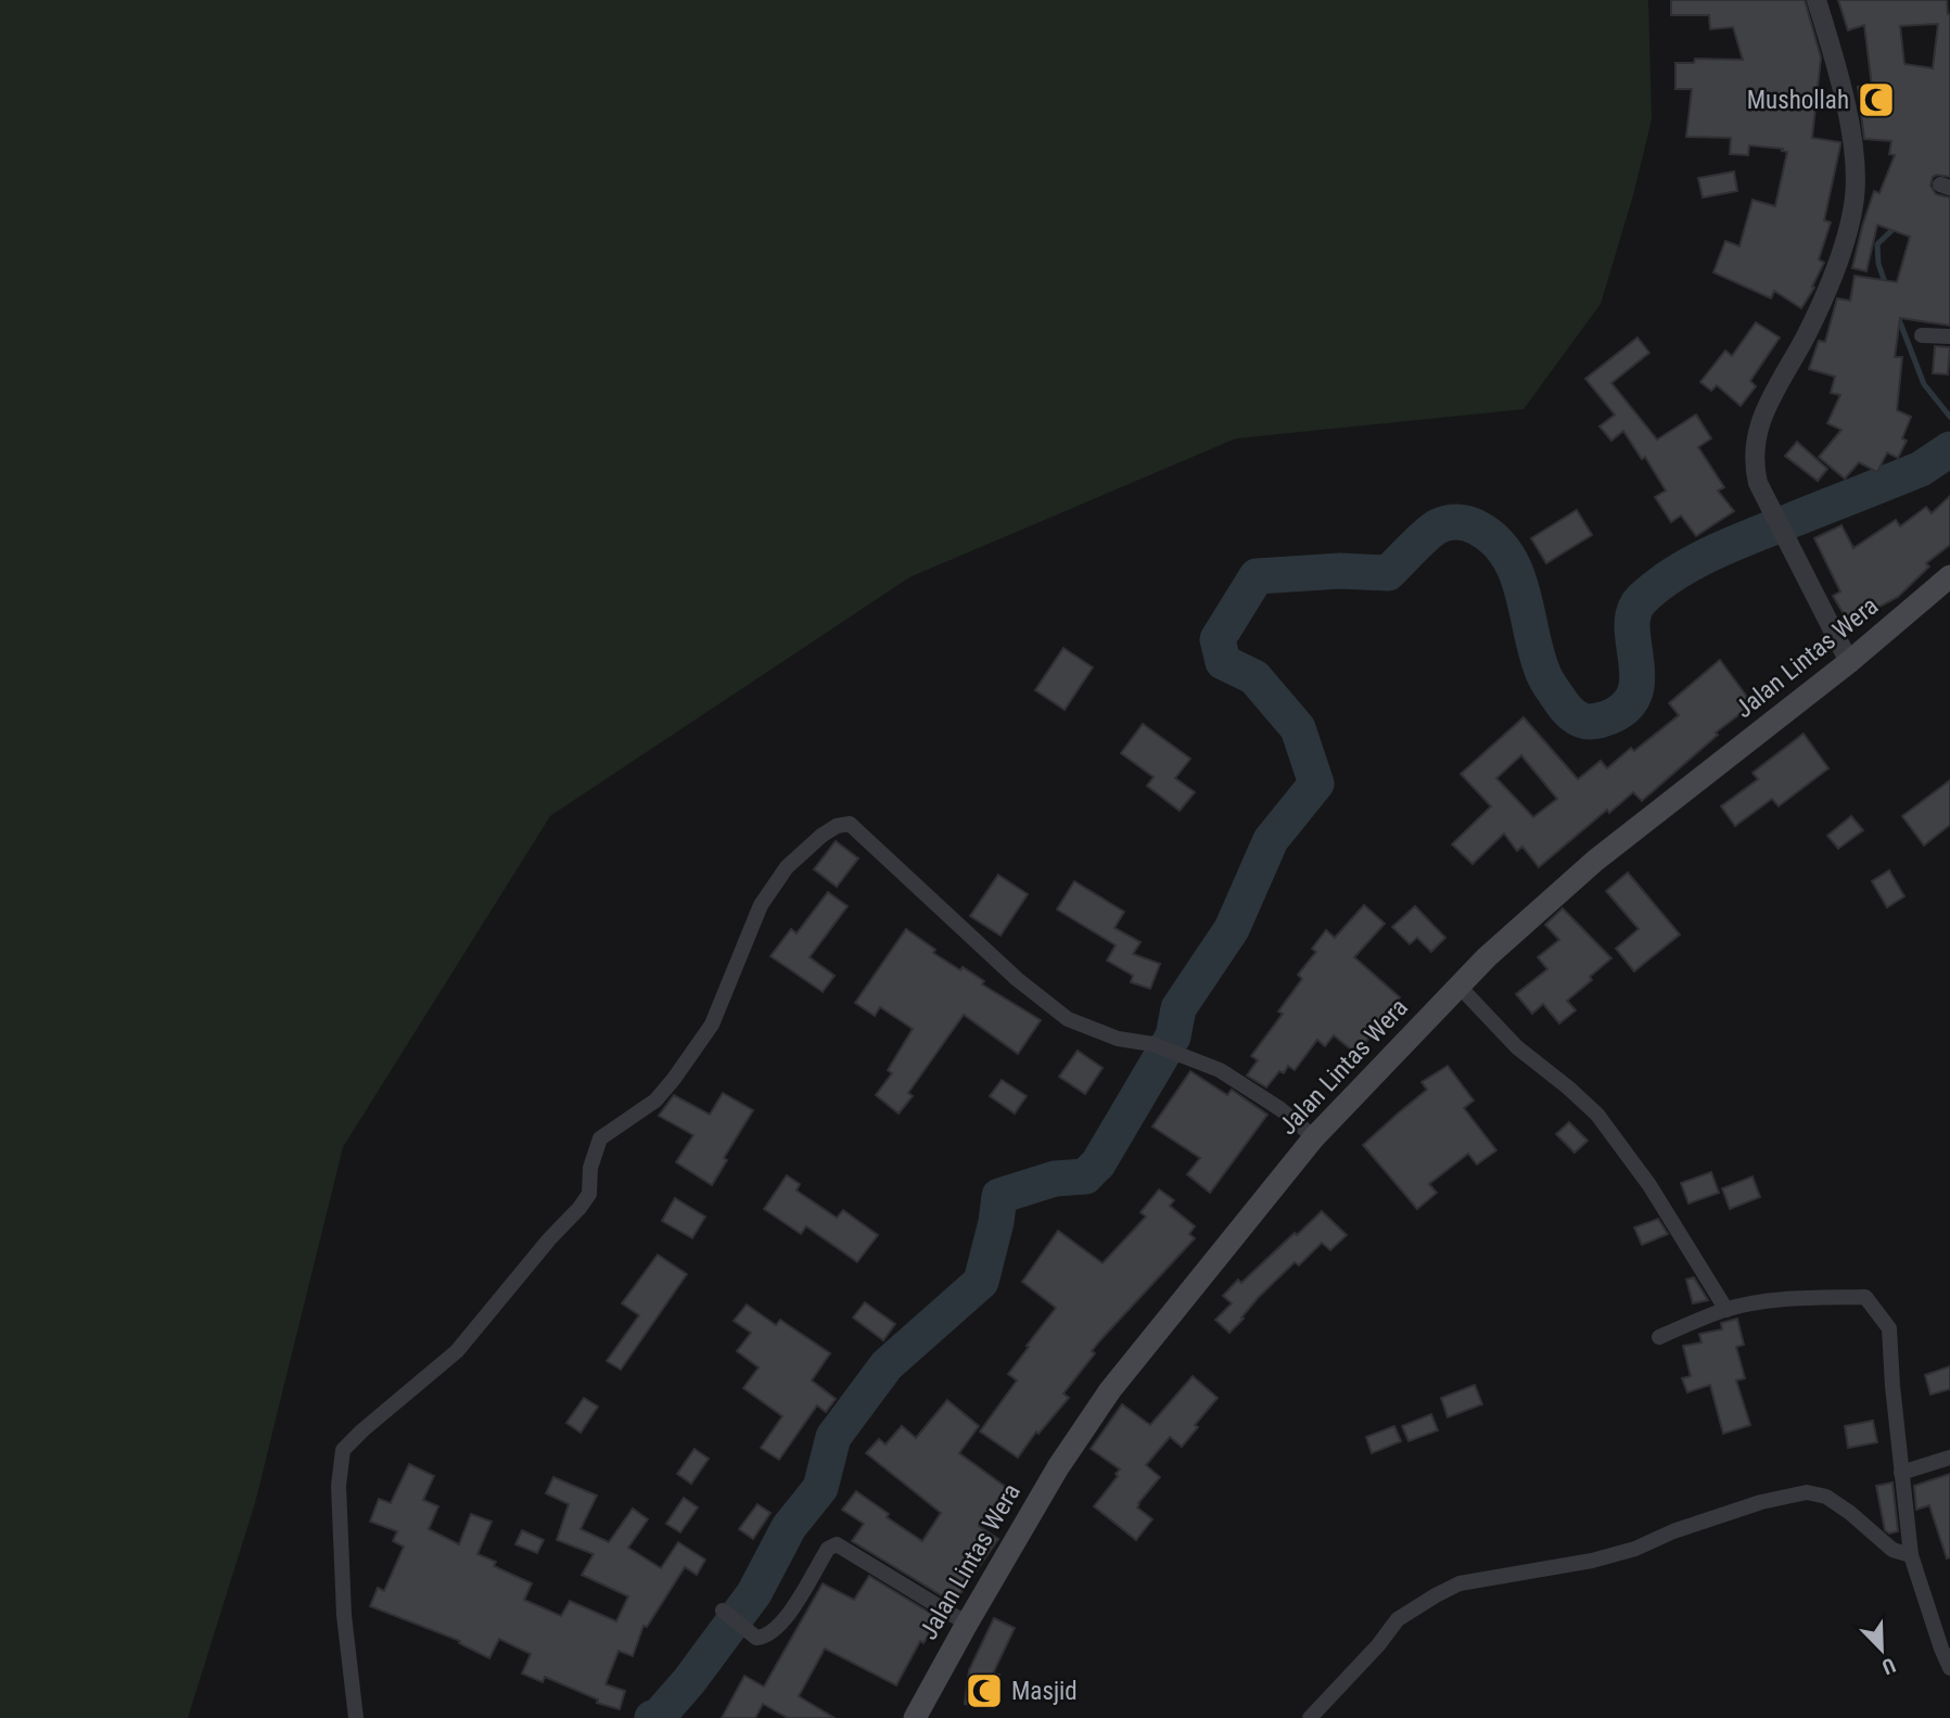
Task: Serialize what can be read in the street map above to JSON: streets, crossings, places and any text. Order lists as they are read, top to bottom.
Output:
{
  "streets": {
    "main road": ["Jalan Lintas Wera"]
  },
  "places": {
    "mosque": ["Mushollah", "Masjid"]
  },
  "north": "bottom right"
}
